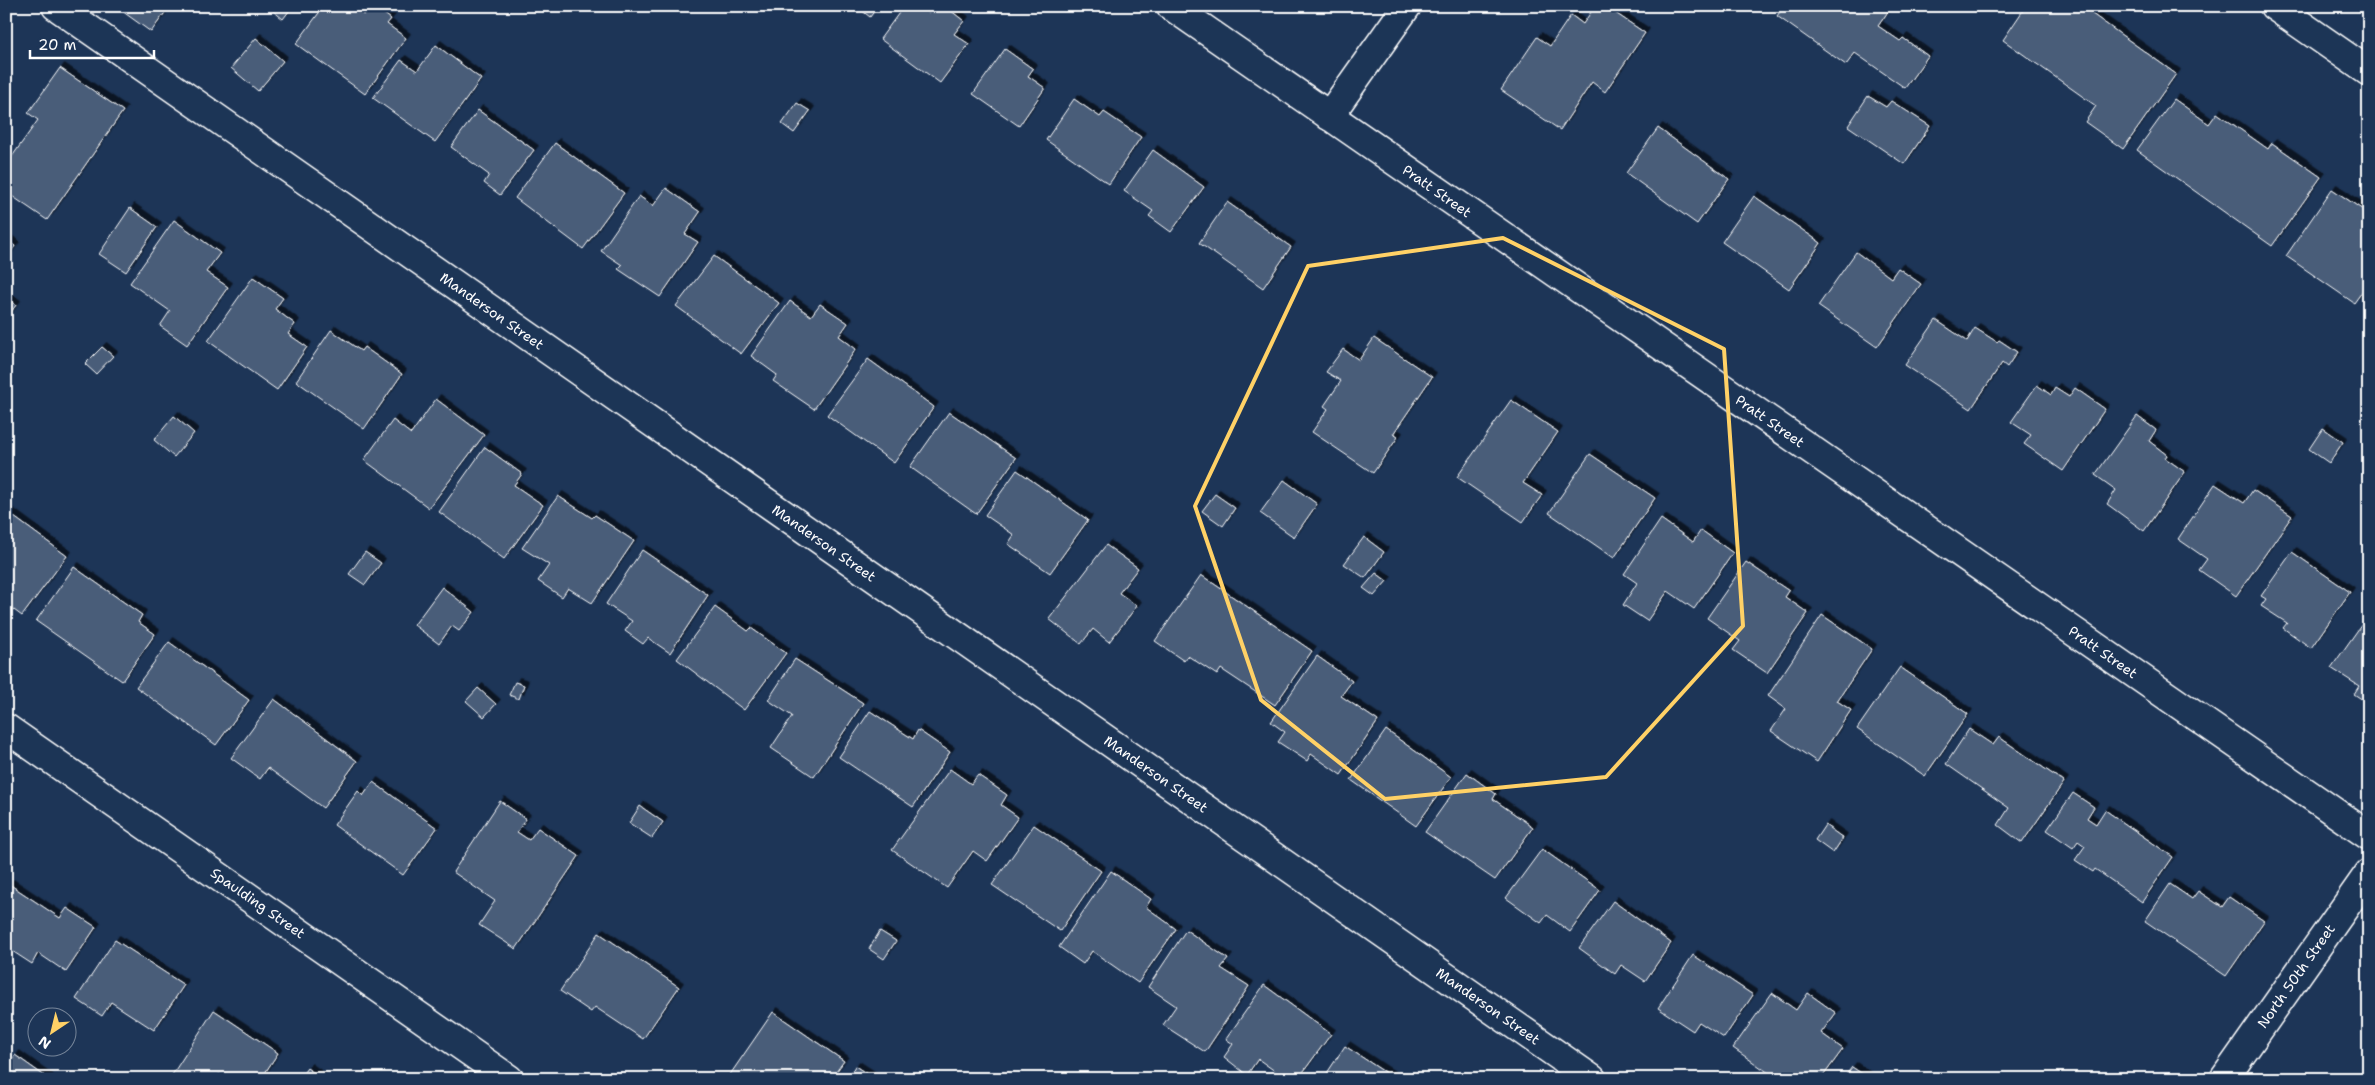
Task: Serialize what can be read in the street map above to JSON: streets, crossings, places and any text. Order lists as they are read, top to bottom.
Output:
{
  "streets": {
    "street": [
      "Pratt Street",
      "Manderson Street",
      "Spaulding Street",
      "North 50th Street"
    ]
  },
  "scale_bar": "20 m",
  "north": "bottom left"
}
